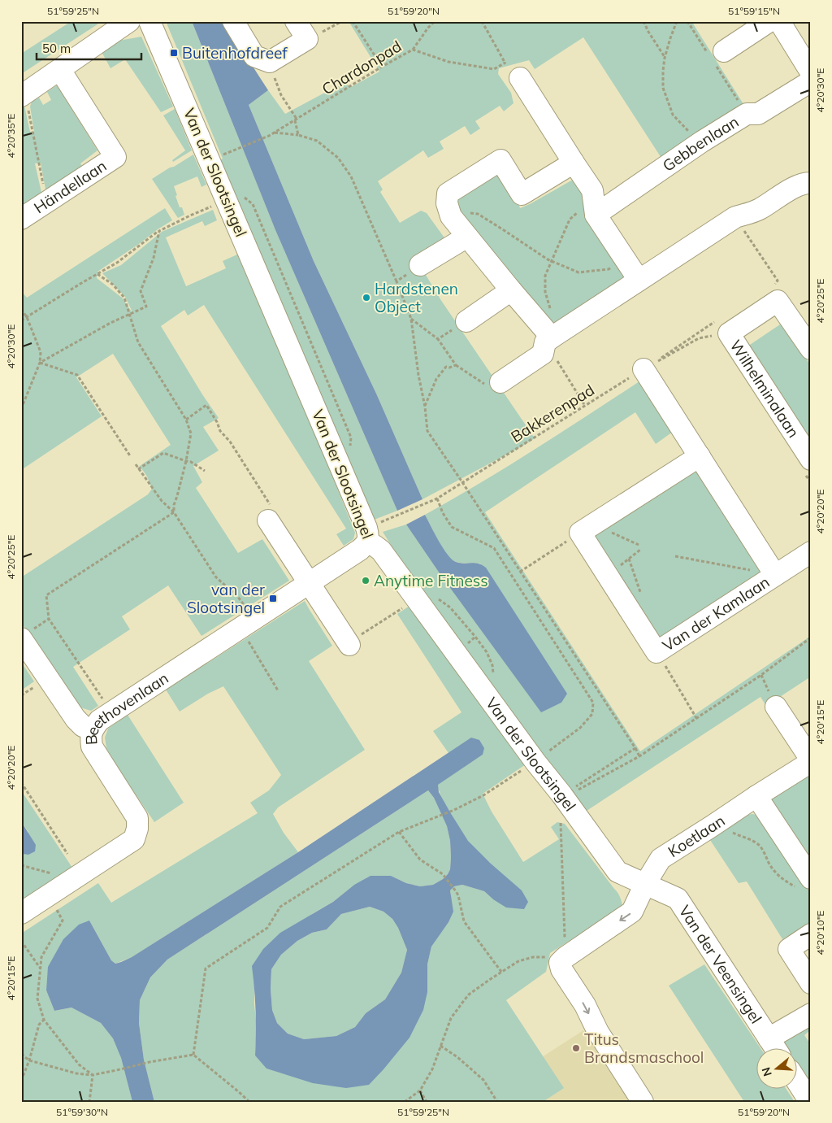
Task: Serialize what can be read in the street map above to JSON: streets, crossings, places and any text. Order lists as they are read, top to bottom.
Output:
{
  "streets": {
    "street": [
      "Gebbenlaan",
      "Van der Slootsingel",
      "Händellaan",
      "Wilhelminalaan",
      "Van der Kamlaan",
      "Beethovenlaan",
      "Koetlaan",
      "Van der Veensingel"
    ],
    "path": ["Chardonpad", "Bakkerenpad"]
  },
  "crossings": [
    ["Van der Slootsingel", "Beethovenlaan"],
    ["Van der Slootsingel", "Koetlaan"],
    ["Van der Slootsingel", "Van der Veensingel"],
    ["Wilhelminalaan", "Bakkerenpad"],
    ["Bakkerenpad", "Van der Kamlaan"],
    ["Koetlaan", "Van der Veensingel"]
  ],
  "places": {
    "transit": ["Buitenhofdreef", "van der Slootsingel"],
    "other": ["Hardstenen Object", "Anytime Fitness", "Titus Brandsmaschool"]
  },
  "scale_bar": "50 m",
  "north": "left",
  "coordinates": [
    "51°59'25\"N",
    "51°59'20\"N",
    "51°59'15\"N",
    "4°20'30\"E",
    "4°20'35\"E",
    "4°20'25\"E",
    "4°20'20\"E",
    "4°20'15\"E",
    "4°20'10\"E",
    "51°59'30\"N"
  ]
}
